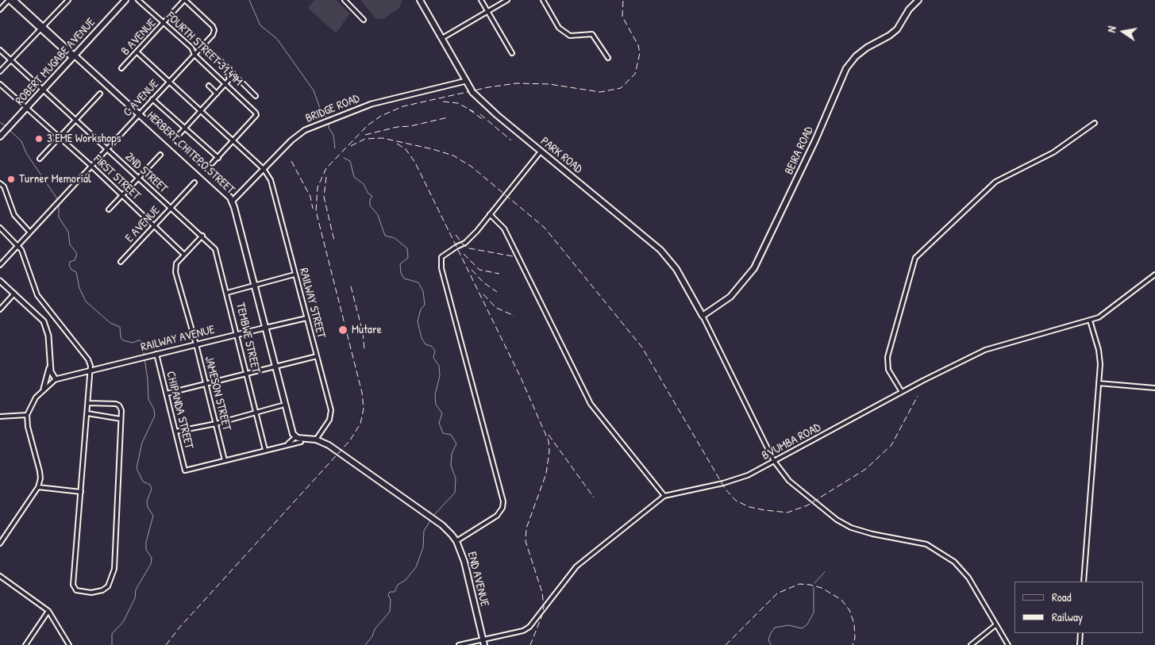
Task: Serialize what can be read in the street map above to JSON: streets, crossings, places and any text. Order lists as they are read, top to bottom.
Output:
{
  "streets": {
    "highway": [
      "ROBERT MUGABE AVENUE",
      "BEIRA ROAD",
      "HERBERT CHITEPO STREET",
      "PARK ROAD",
      "END AVENUE"
    ],
    "main road": ["BRIDGE ROAD", "RAILWAY AVENUE"],
    "street": [
      "B AVENUE",
      "FOURTH STREET 31,49M",
      "C AVENUE",
      "2ND STREET",
      "FIRST STREET",
      "E AVENUE",
      "RAILWAY STREET",
      "TEMBWE STREET",
      "JAMESON STREET",
      "CHIPANDA STREET",
      "BVUMBA ROAD"
    ]
  },
  "crossings": [
    ["B AVENUE", "FOURTH STREET 31,49M"],
    ["B AVENUE", "C AVENUE"],
    ["FOURTH STREET 31,49M", "C AVENUE"],
    ["ROBERT MUGABE AVENUE", "HERBERT CHITEPO STREET"],
    ["ROBERT MUGABE AVENUE", "2ND STREET"],
    ["ROBERT MUGABE AVENUE", "FIRST STREET"],
    ["C AVENUE", "HERBERT CHITEPO STREET"],
    ["C AVENUE", "2ND STREET"],
    ["C AVENUE", "FIRST STREET"],
    ["BRIDGE ROAD", "HERBERT CHITEPO STREET"],
    ["BRIDGE ROAD", "PARK ROAD"],
    ["BRIDGE ROAD", "RAILWAY STREET"],
    ["BEIRA ROAD", "PARK ROAD"],
    ["HERBERT CHITEPO STREET", "RAILWAY AVENUE"],
    ["HERBERT CHITEPO STREET", "END AVENUE"],
    ["2ND STREET", "E AVENUE"],
    ["2ND STREET", "TEMBWE STREET"],
    ["FIRST STREET", "E AVENUE"],
    ["FIRST STREET", "JAMESON STREET"],
    ["RAILWAY STREET", "RAILWAY AVENUE"],
    ["RAILWAY STREET", "END AVENUE"],
    ["TEMBWE STREET", "RAILWAY AVENUE"],
    ["TEMBWE STREET", "END AVENUE"],
    ["RAILWAY AVENUE", "JAMESON STREET"],
    ["RAILWAY AVENUE", "CHIPANDA STREET"],
    ["JAMESON STREET", "END AVENUE"],
    ["CHIPANDA STREET", "END AVENUE"],
    ["BVUMBA ROAD", "END AVENUE"]
  ],
  "places": ["3 EME Workshops", "Turner Memorial", "Mutare"],
  "legend": ["Road", "Railway"],
  "north": "left"
}
